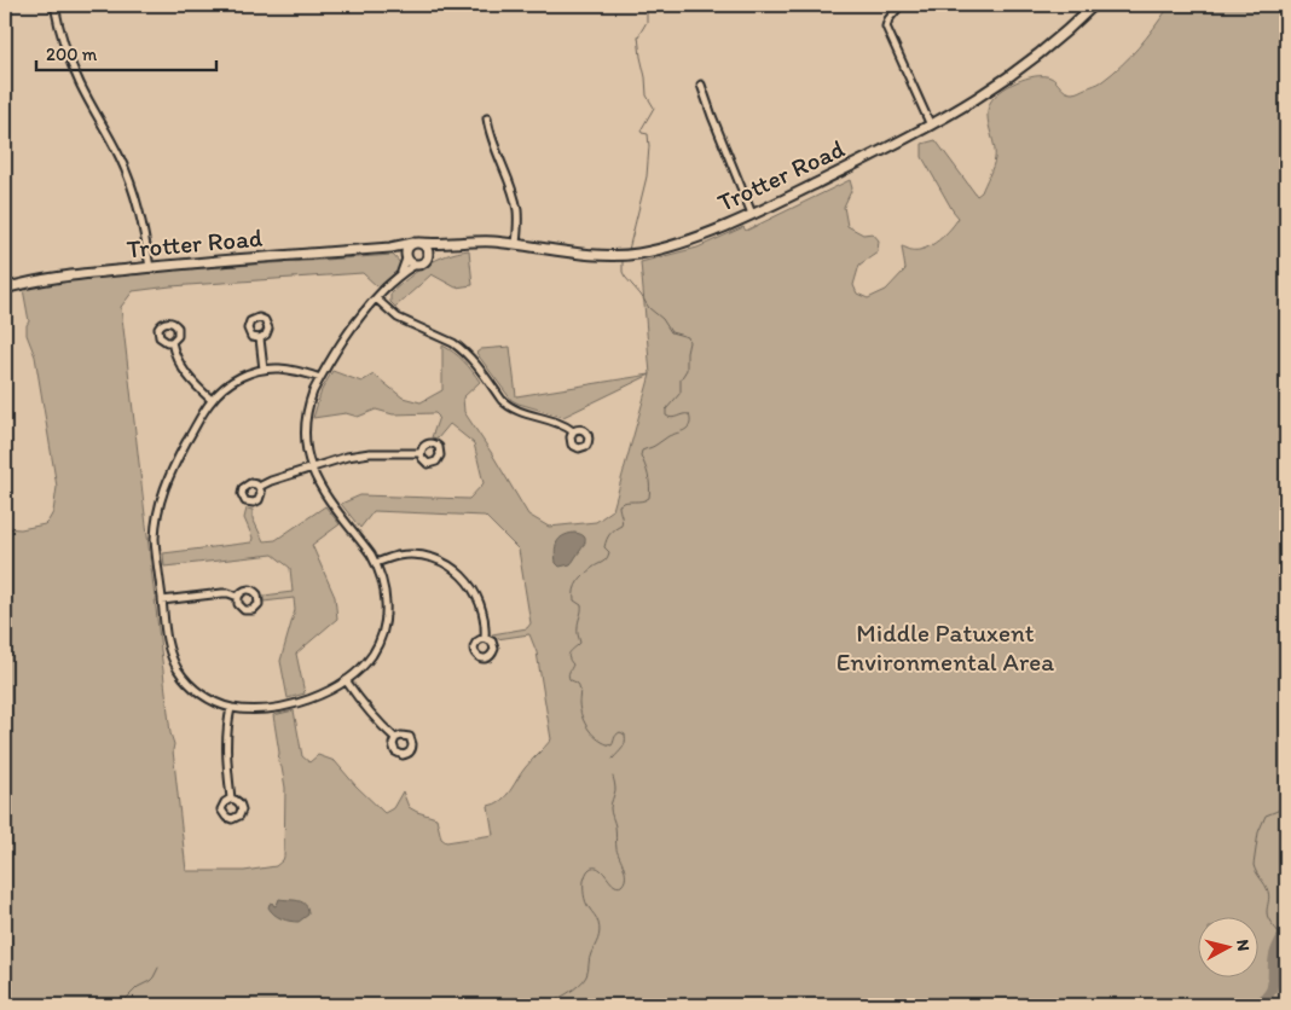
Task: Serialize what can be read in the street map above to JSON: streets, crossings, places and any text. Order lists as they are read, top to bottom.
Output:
{
  "streets": {
    "street": ["Trotter Road"]
  },
  "parks": ["Middle Patuxent Environmental Area"],
  "scale_bar": "200 m",
  "north": "right"
}
